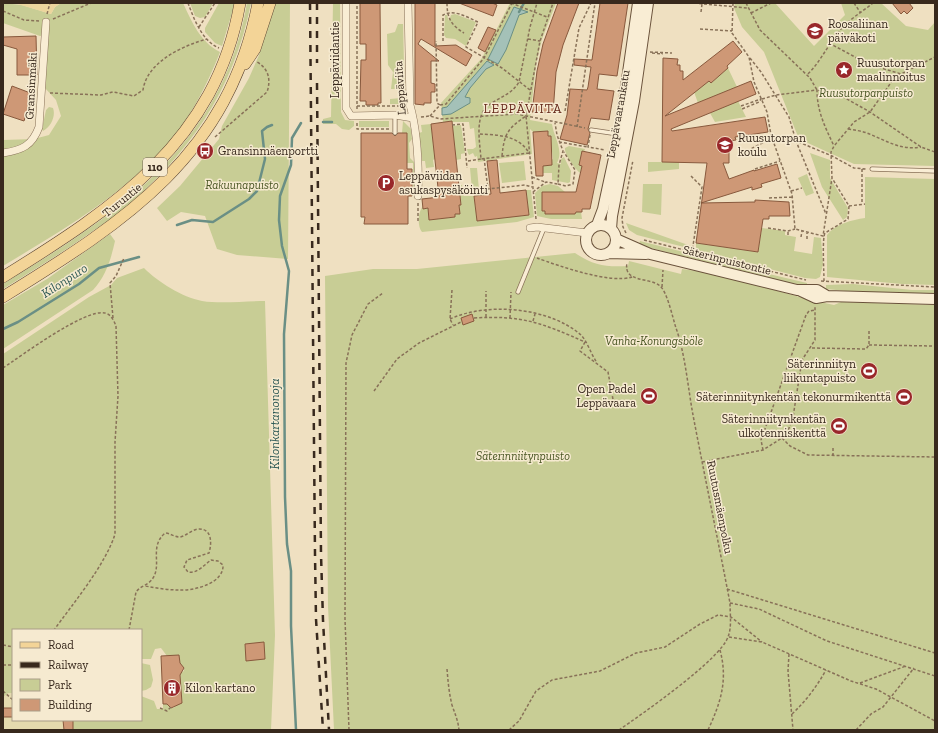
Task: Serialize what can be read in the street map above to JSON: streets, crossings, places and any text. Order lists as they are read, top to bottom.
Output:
{
  "streets": {
    "main road": [
      "Leppävaarankatu",
      "110",
      "Turuntie",
      "Säterinpuistontie"
    ],
    "street": ["Leppäviidantie", "Gransinmäki", "Leppäviita"],
    "path": ["Ruutusmäenpolku"]
  },
  "crossings": [
    ["Leppävaarankatu", "Säterinpuistontie"]
  ],
  "districts": ["LEPPÄVIITA"],
  "water": ["Kilonpuro", "Kilonkartanonoja"],
  "parks": [
    "Ruusutorpanpuisto",
    "Rakuunapuisto",
    "Vanha-Konungsböle",
    "Säterinniitynpuisto"
  ],
  "places": {
    "school or university": ["Roosaliinan päiväkoti", "Ruusutorpan koulu"],
    "place": ["Ruusutorpan maalinnoitus"],
    "bus stop": ["Gransinmäenportti"],
    "parking": ["Leppäviidan asukaspysäköinti"],
    "sports": [
      "Säterinniityn liikuntapuisto",
      "Open Padel Leppävaara",
      "Säterinniitynkentän tekonurmikenttä",
      "Säterinniitynkentän ulkotenniskenttä"
    ],
    "building": ["Kilon kartano"]
  },
  "legend": [
    "Road",
    "Railway",
    "Park",
    "Building"
  ]
}
